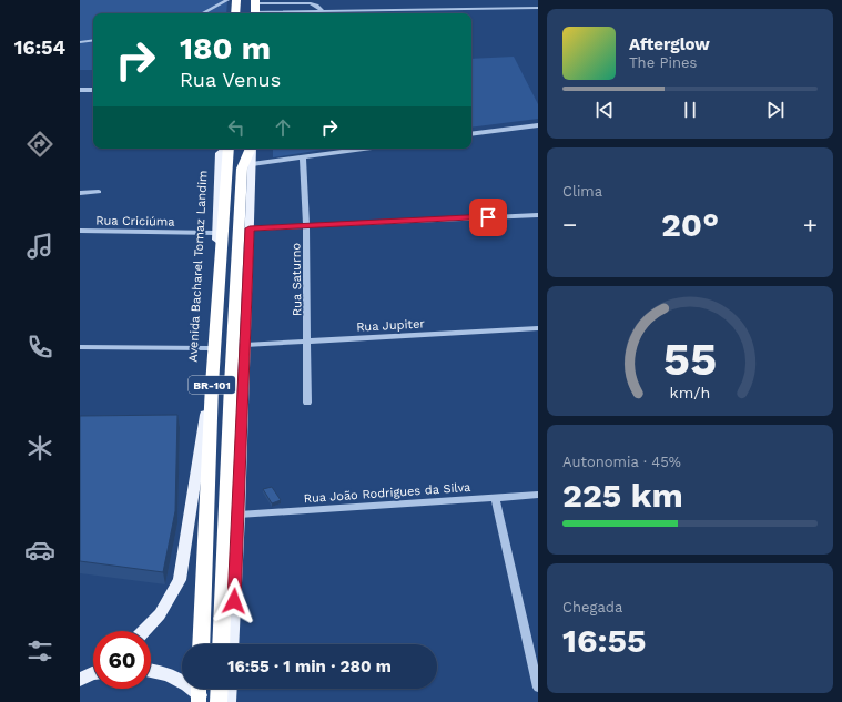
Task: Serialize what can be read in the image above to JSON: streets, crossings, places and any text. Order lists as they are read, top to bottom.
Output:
{
  "streets": {
    "highway": ["Avenida Bacharel Tomaz Landim", "BR-101"],
    "street": [
      "Rua Criciúma",
      "Rua Saturno",
      "Rua Jupiter",
      "Rua João Rodrigues da Silva"
    ]
  },
  "crossings": [
    ["Rua Criciúma", "Avenida Bacharel Tomaz Landim"],
    ["Rua Criciúma", "Rua Saturno"],
    ["Avenida Bacharel Tomaz Landim", "Rua Jupiter"],
    ["Avenida Bacharel Tomaz Landim", "Rua João Rodrigues da Silva"],
    ["Rua Saturno", "Rua Jupiter"]
  ],
  "page": {
    "tabs": "16:54",
    "turn": ["180 m", "Rua Venus"],
    "song": ["Afterglow", "The Pines"],
    "tile": [
      "Clima",
      ["Autonomia · 45%", "225 km"],
      ["Chegada", "16:55"]
    ],
    "heat": ["−", "20°", "+"],
    "limit": "60",
    "trip": "16:55 · 1 min · 280 m",
    "gauge": ["55", "km/h"]
  }
}
